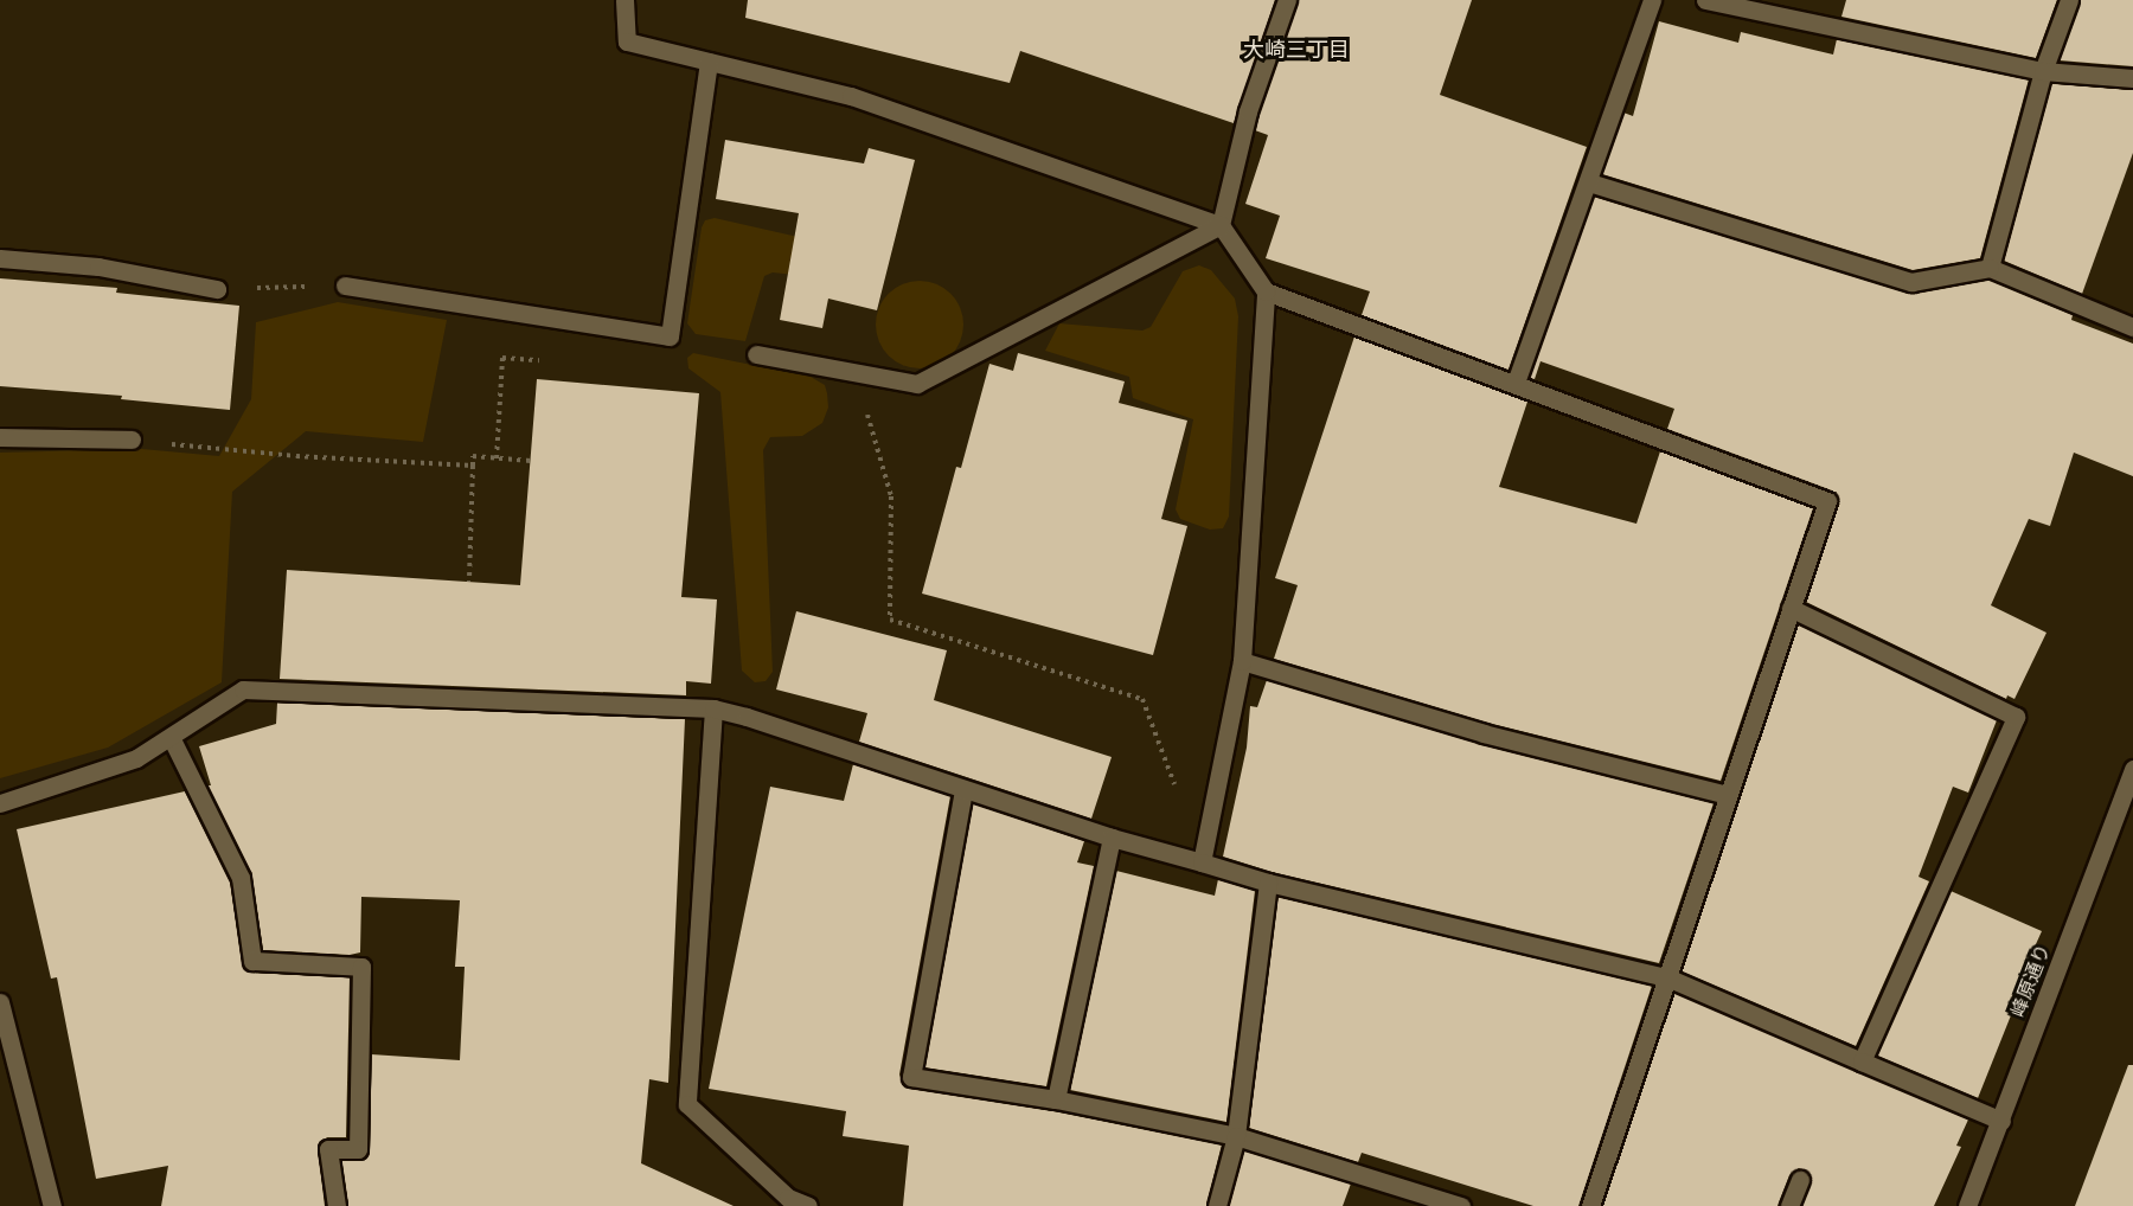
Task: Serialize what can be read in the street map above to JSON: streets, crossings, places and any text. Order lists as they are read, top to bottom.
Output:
{
  "streets": {
    "street": ["峰原通り"]
  },
  "districts": ["大崎三丁目"]
}
